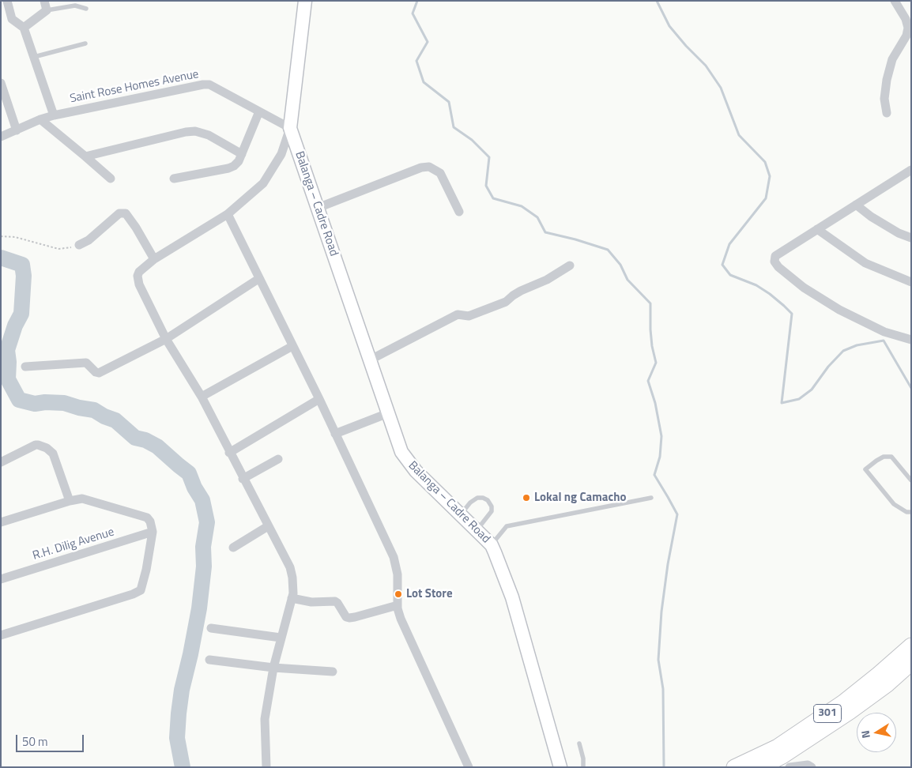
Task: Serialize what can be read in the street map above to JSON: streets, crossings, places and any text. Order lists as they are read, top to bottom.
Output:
{
  "streets": {
    "main road": ["301"],
    "street": ["Saint Rose Homes Avenue", "Balanga – Cadre Road", "R.H. Dilig Avenue"]
  },
  "crossings": [
    ["Saint Rose Homes Avenue", "Balanga – Cadre Road"]
  ],
  "places": ["Lokal ng Camacho", "Lot Store"],
  "scale_bar": "50 m",
  "north": "left"
}
